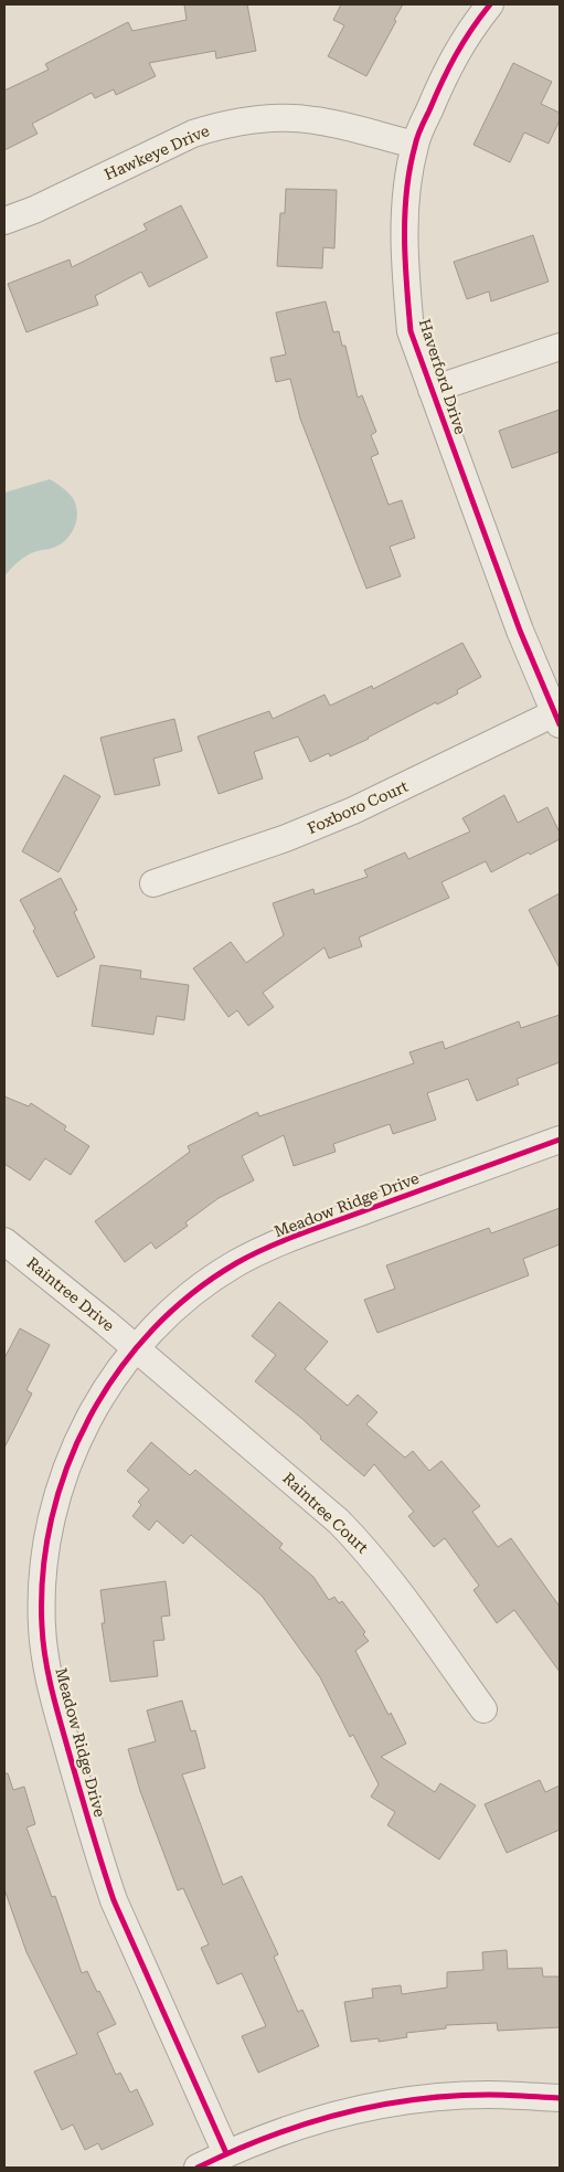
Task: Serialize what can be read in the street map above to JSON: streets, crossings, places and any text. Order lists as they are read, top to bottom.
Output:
{
  "streets": {
    "street": [
      "Hawkeye Drive",
      "Haverford Drive",
      "Foxboro Court",
      "Meadow Ridge Drive",
      "Raintree Drive",
      "Raintree Court"
    ]
  },
  "crossings": [
    ["Hawkeye Drive", "Haverford Drive"],
    ["Haverford Drive", "Foxboro Court"],
    ["Meadow Ridge Drive", "Raintree Drive"],
    ["Meadow Ridge Drive", "Raintree Court"],
    ["Raintree Drive", "Raintree Court"]
  ]
}
